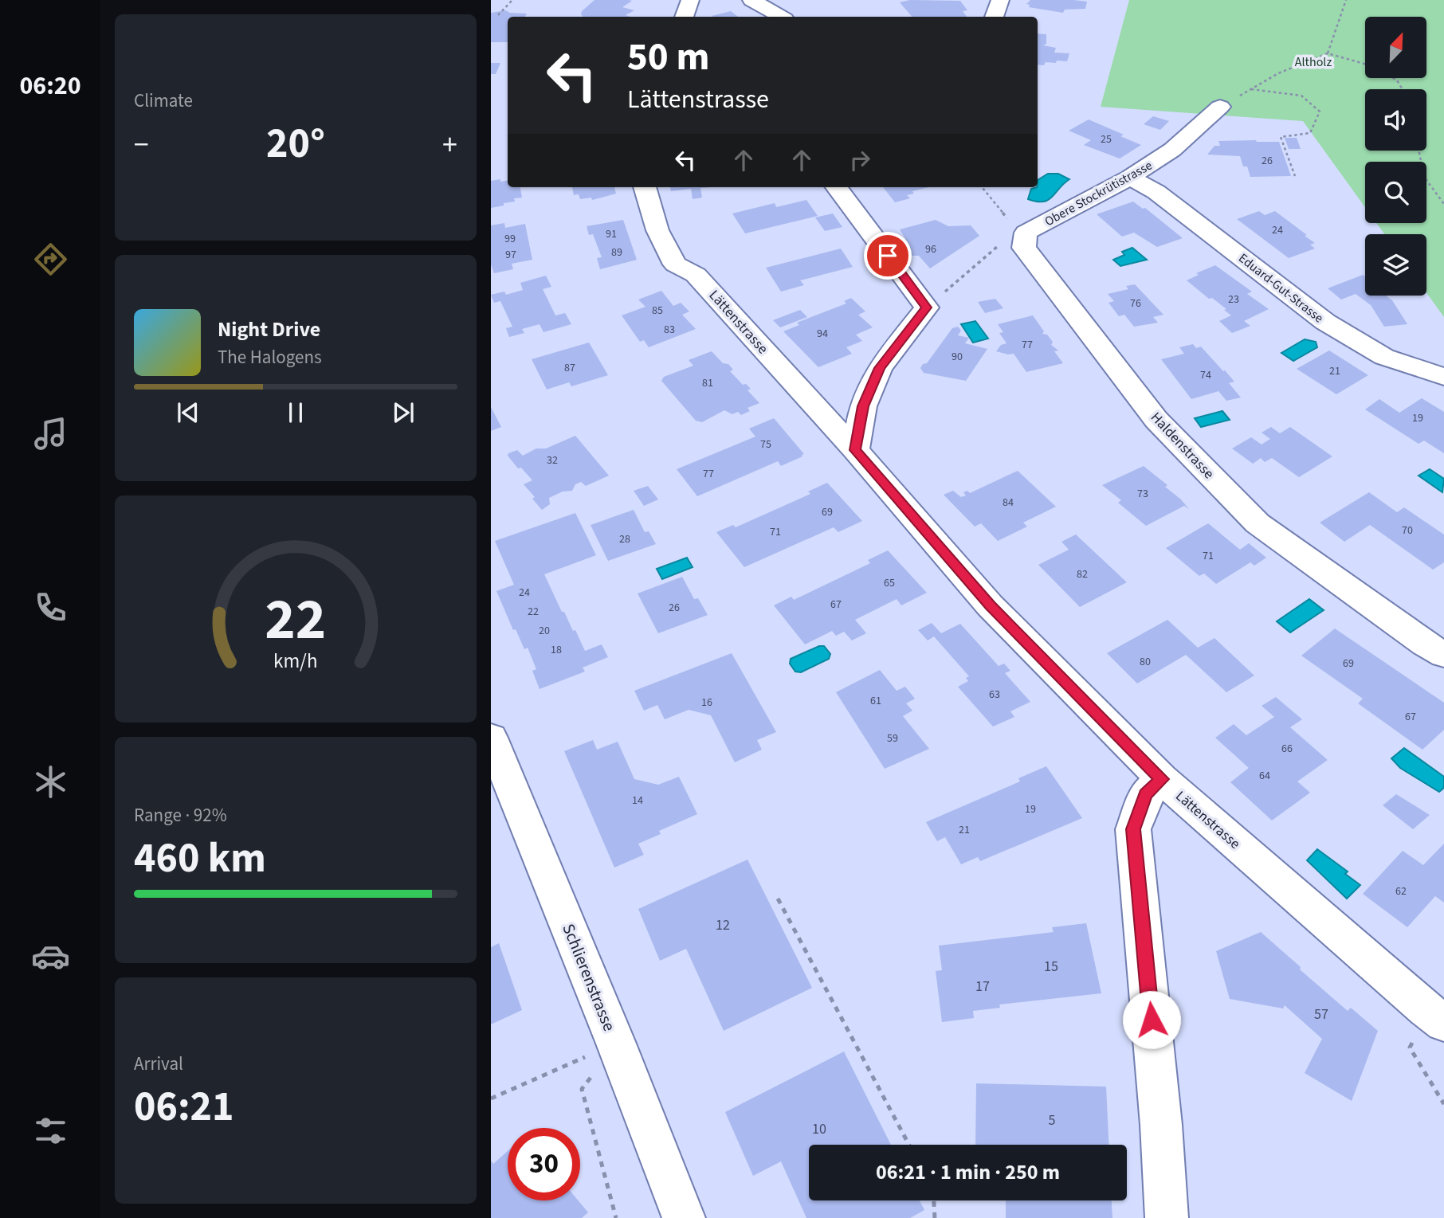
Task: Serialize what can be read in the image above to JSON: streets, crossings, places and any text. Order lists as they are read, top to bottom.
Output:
{
  "streets": {
    "street": [
      "Obere Stockrütistrasse",
      "Eduard-Gut-Strasse",
      "Lättenstrasse",
      "Haldenstrasse",
      "Schlierenstrasse"
    ]
  },
  "crossings": [
    ["Obere Stockrütistrasse", "Eduard-Gut-Strasse"],
    ["Obere Stockrütistrasse", "Haldenstrasse"]
  ],
  "parks": ["Altholz"],
  "house_numbers": [
    "25",
    "26",
    "24",
    "91",
    "99",
    "96",
    "89",
    "97",
    "23",
    "76",
    "85",
    "83",
    "94",
    "77",
    "90",
    "87",
    "21",
    "74",
    "81",
    "19",
    "75",
    "32",
    "77",
    "73",
    "84",
    "69",
    "70",
    "71",
    "28",
    "71",
    "82",
    "65",
    "24",
    "67",
    "26",
    "22",
    "20",
    "18",
    "80",
    "69",
    "63",
    "61",
    "16",
    "67",
    "59",
    "66",
    "64",
    "14",
    "19",
    "21",
    "62",
    "12",
    "15",
    "17",
    "57",
    "5",
    "10"
  ],
  "north": "top right",
  "page": {
    "tabs": "06:20",
    "tile": [
      "Climate",
      ["Range · 92%", "460 km"],
      ["Arrival", "06:21"]
    ],
    "turn": ["50 m", "Lättenstrasse"],
    "heat": ["−", "20°", "+"],
    "song": ["Night Drive", "The Halogens"],
    "limit": "30",
    "trip": "06:21 · 1 min · 250 m",
    "gauge": ["22", "km/h"]
  }
}
